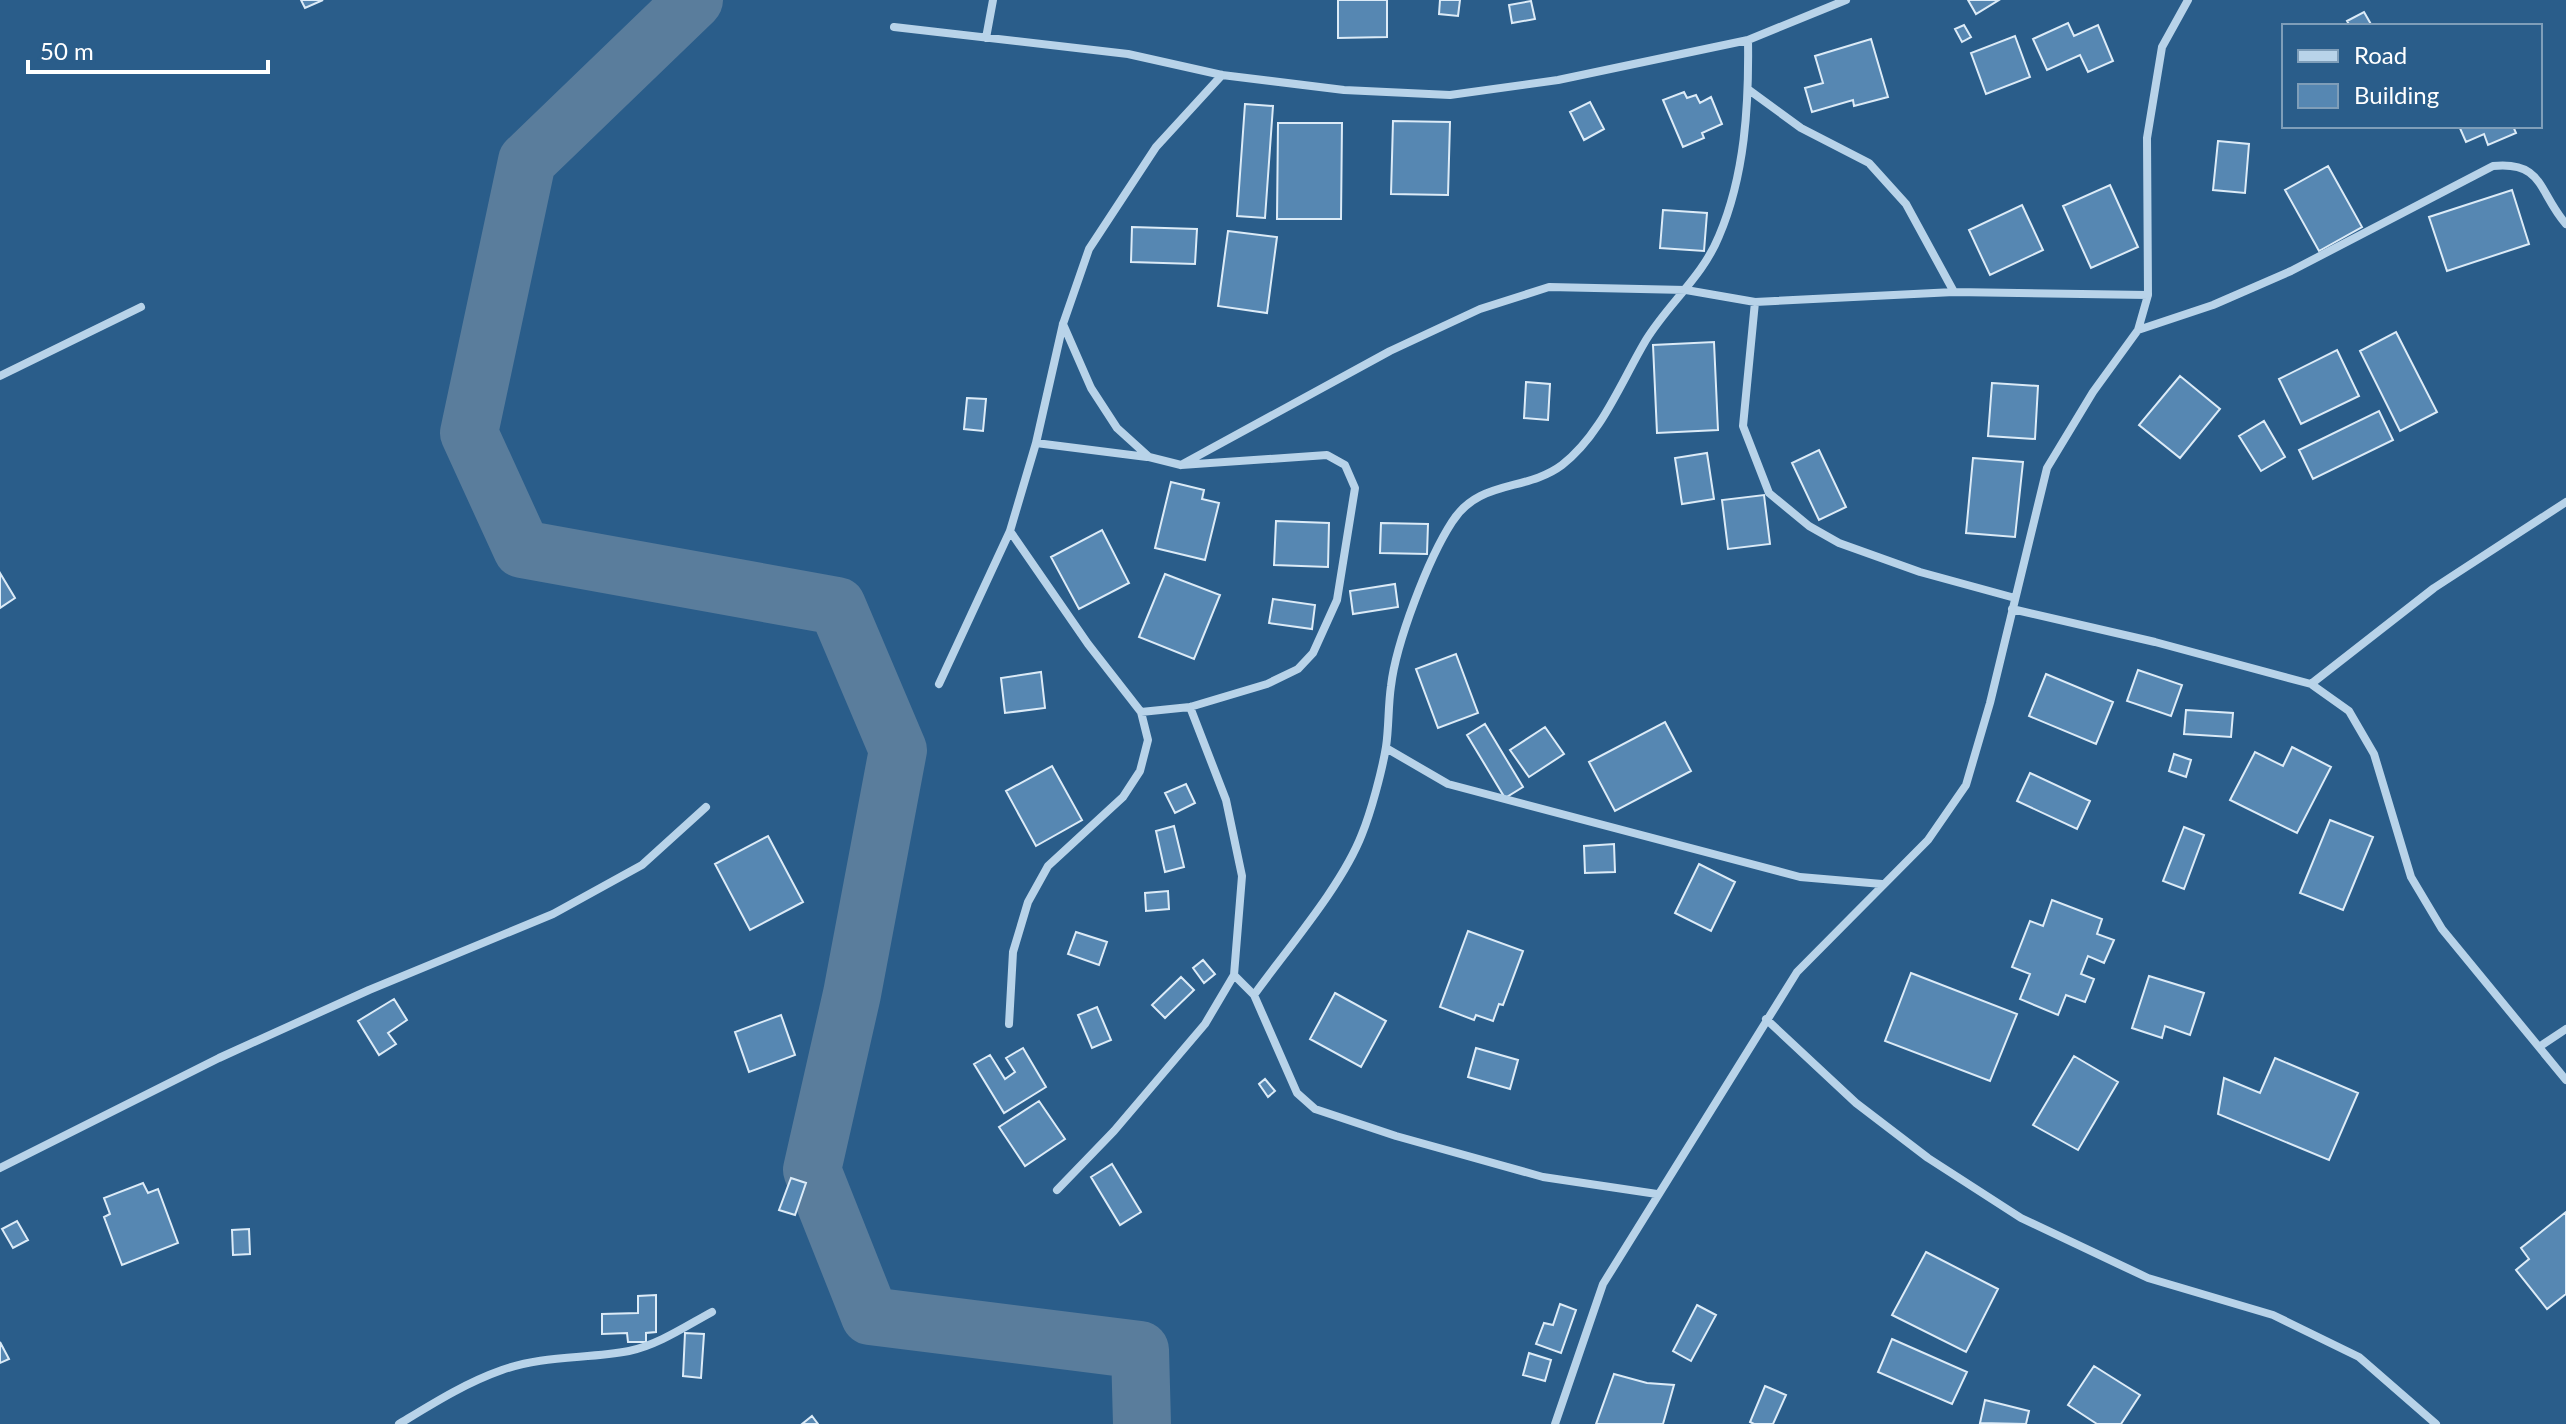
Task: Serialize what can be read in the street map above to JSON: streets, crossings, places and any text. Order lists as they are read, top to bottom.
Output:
{
  "legend": ["Road", "Building"],
  "scale_bar": "50 m"
}
